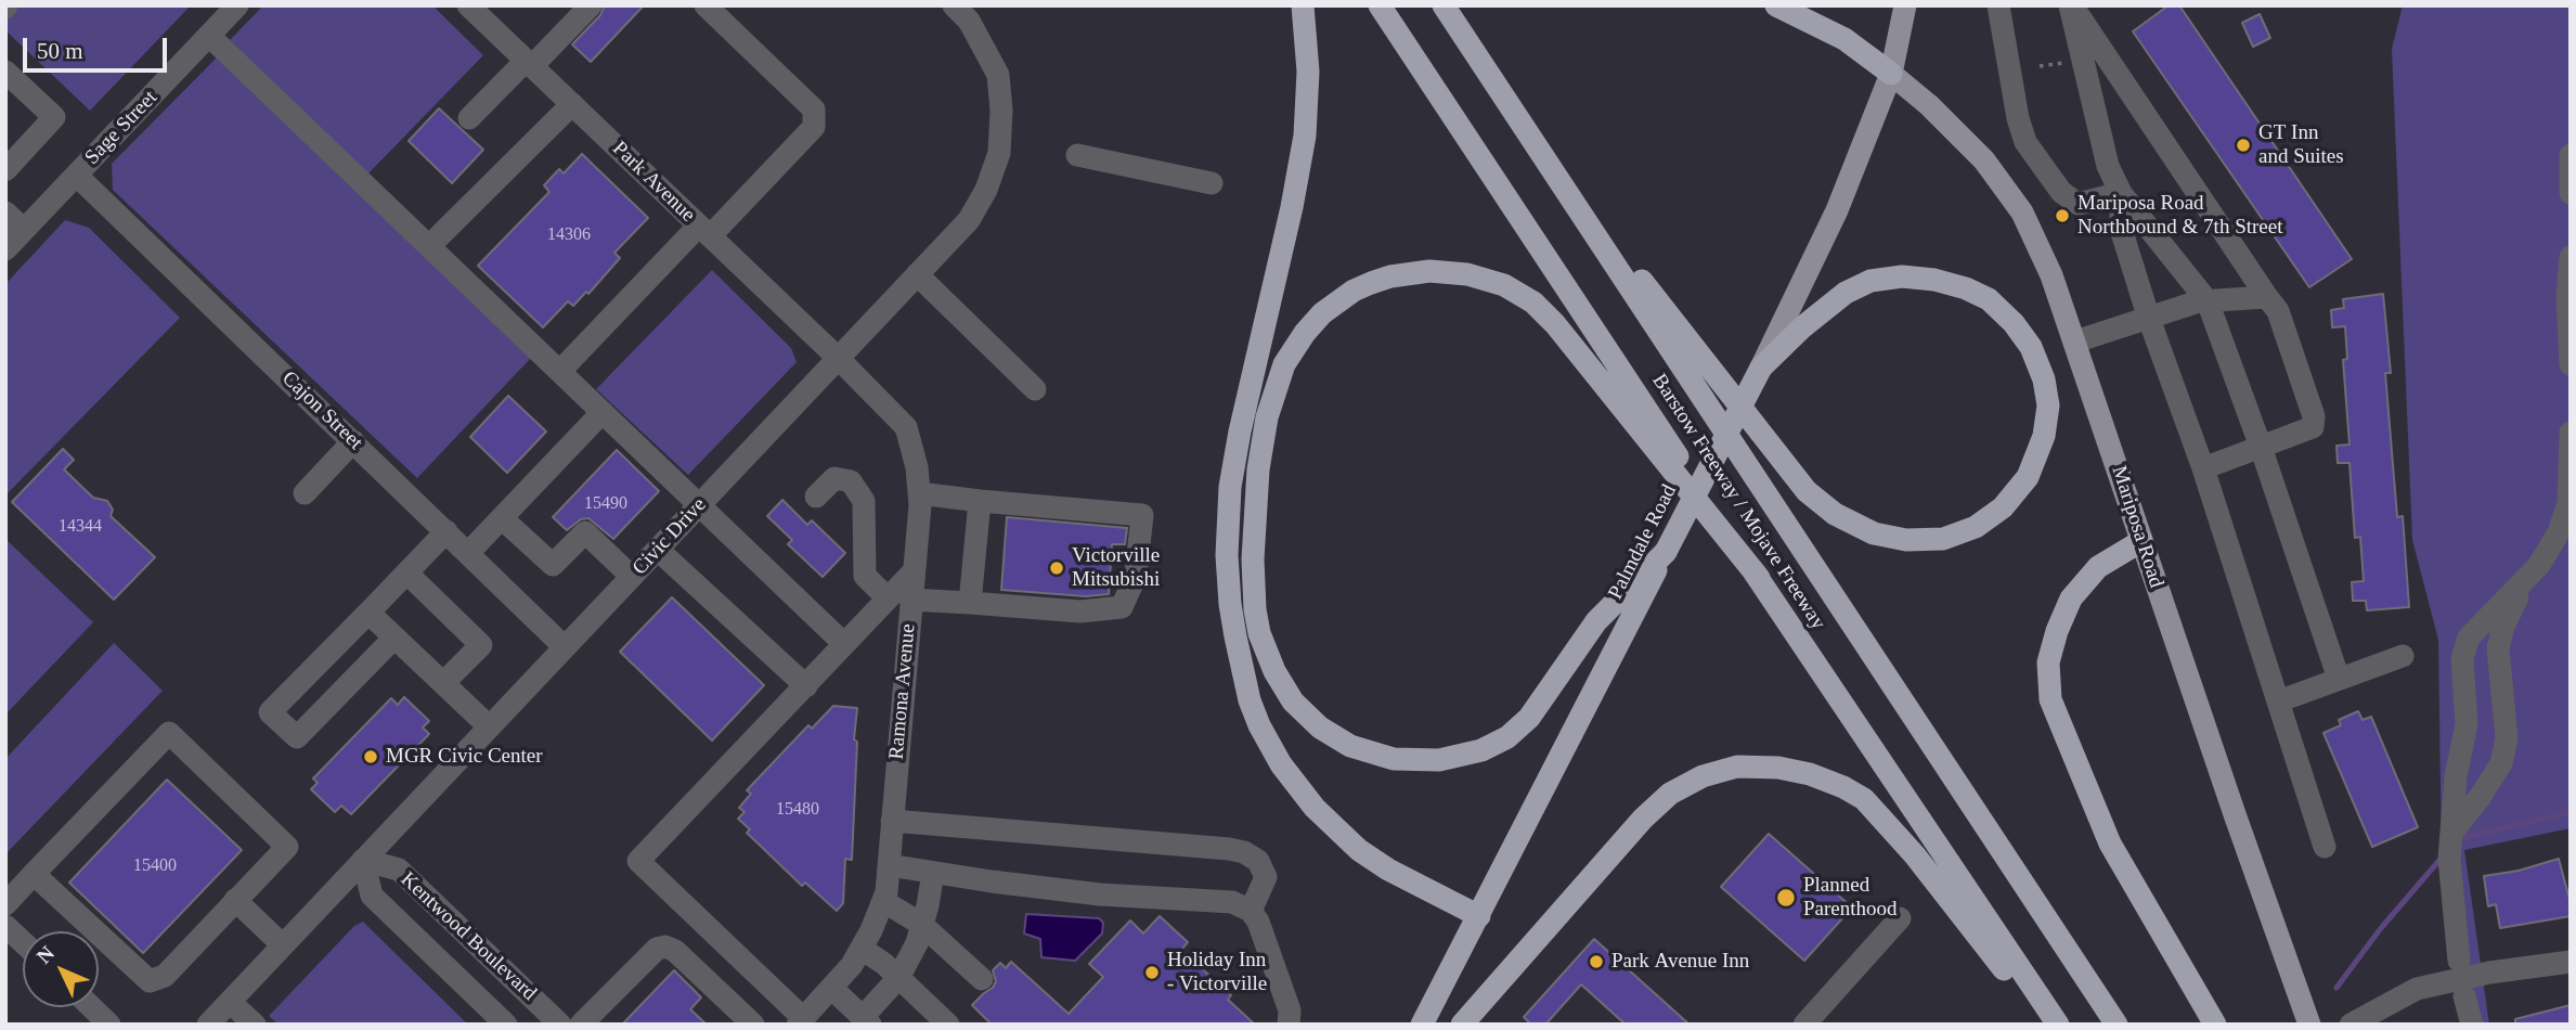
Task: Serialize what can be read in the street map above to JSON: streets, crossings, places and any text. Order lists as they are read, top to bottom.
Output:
{
  "streets": {
    "highway": ["Barstow Freeway / Mojave Freeway", "Palmdale Road"],
    "main road": ["Mariposa Road"],
    "street": [
      "Sage Street",
      "Park Avenue",
      "Cajon Street",
      "Civic Drive",
      "Ramona Avenue",
      "Kentwood Boulevard"
    ]
  },
  "crossings": [
    ["Sage Street", "Cajon Street"],
    ["Park Avenue", "Civic Drive"],
    ["Park Avenue", "Ramona Avenue"],
    ["Cajon Street", "Civic Drive"],
    ["Mariposa Road", "Palmdale Road"],
    ["Civic Drive", "Ramona Avenue"],
    ["Civic Drive", "Kentwood Boulevard"]
  ],
  "places": [
    "GT Inn and Suites",
    "Mariposa Road Northbound & 7th Street",
    "Victorville Mitsubishi",
    "MGR Civic Center",
    "Planned Parenthood",
    "Park Avenue Inn",
    "Holiday Inn - Victorville"
  ],
  "house_numbers": [
    "14306",
    "15490",
    "14344",
    "15480",
    "15400"
  ],
  "scale_bar": "50 m",
  "north": "top left"
}
